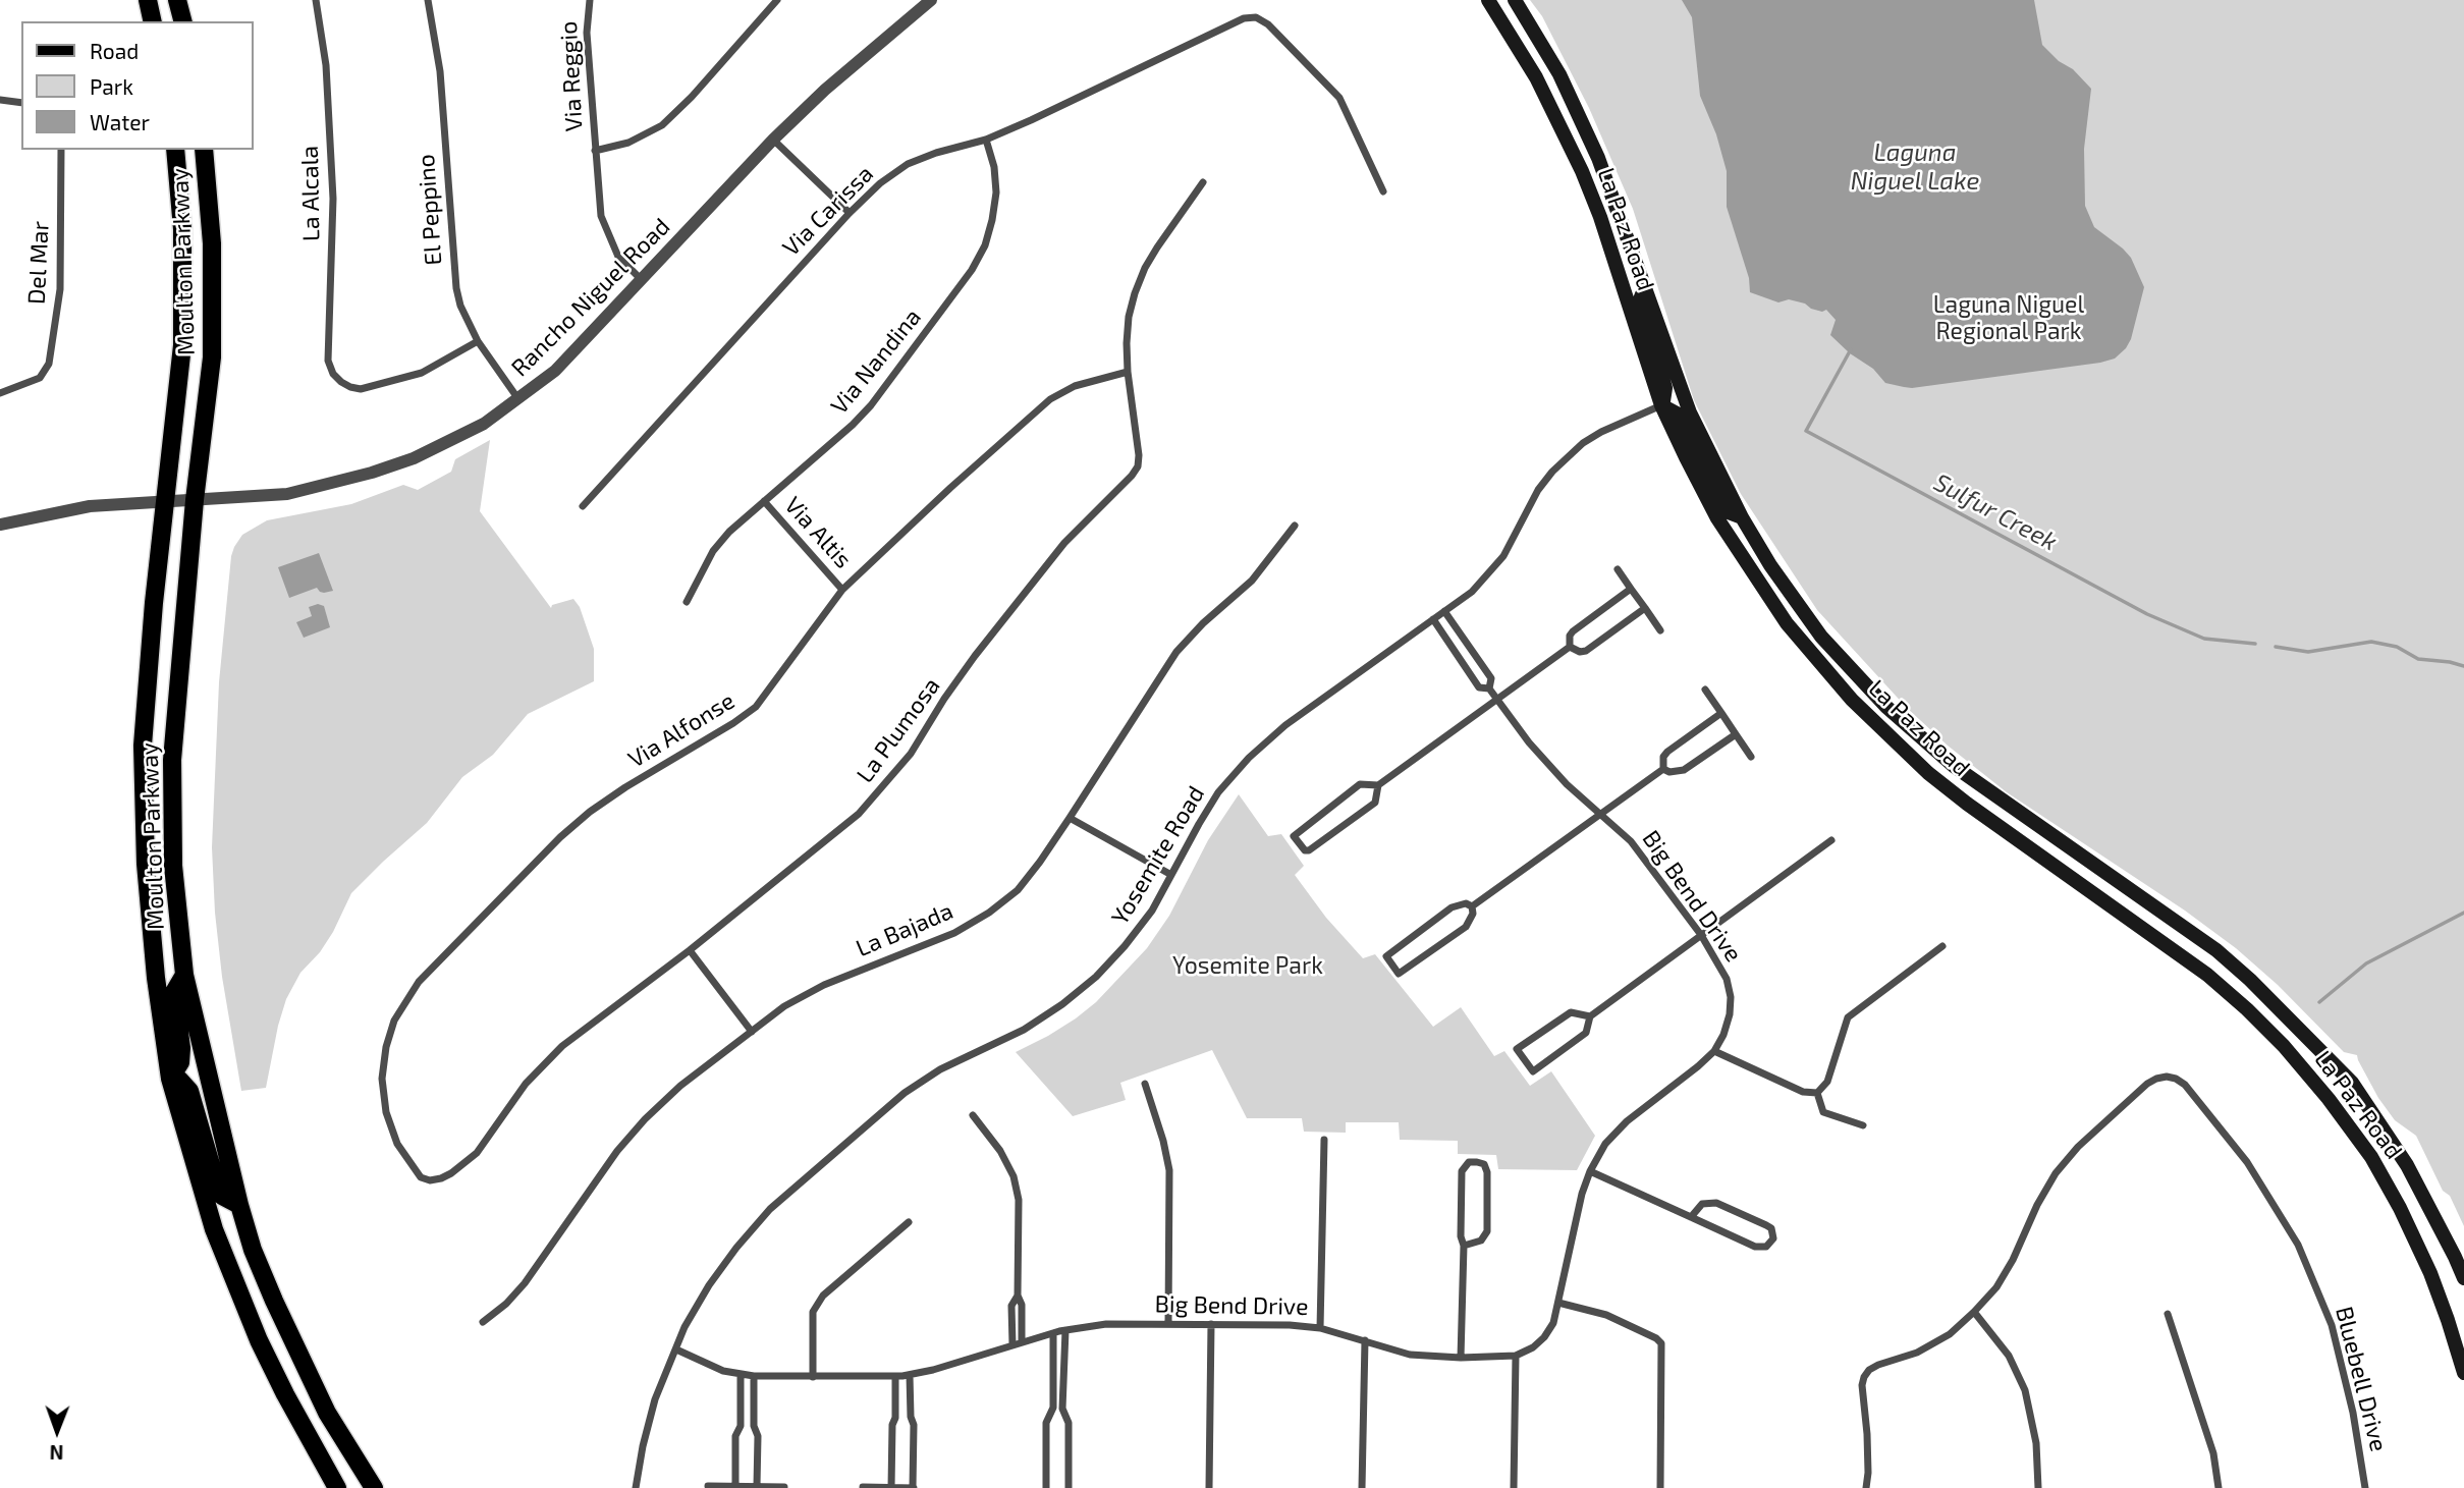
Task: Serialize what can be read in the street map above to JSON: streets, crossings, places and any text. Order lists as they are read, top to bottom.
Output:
{
  "streets": {
    "main road": ["La Paz Road", "Moulton Parkway"],
    "street": [
      "Via Reggio",
      "La Alcala",
      "El Peppino",
      "Via Carissa",
      "Del Mar",
      "Rancho Niguel Road",
      "Via Nandina",
      "Via Altis",
      "Via Alfonse",
      "La Plumosa",
      "Yosemite Road",
      "Big Bend Drive",
      "La Bajada",
      "Bluebell Drive"
    ]
  },
  "crossings": [
    ["Via Reggio", "Rancho Niguel Road"],
    ["La Alcala", "El Peppino"],
    ["El Peppino", "Rancho Niguel Road"],
    ["Via Carissa", "Via Nandina"],
    ["La Paz Road", "Yosemite Road"],
    ["Moulton Parkway", "Rancho Niguel Road"],
    ["Via Nandina", "Via Altis"],
    ["Via Altis", "Via Alfonse"],
    ["Via Alfonse", "La Plumosa"],
    ["Yosemite Road", "Big Bend Drive"]
  ],
  "water": ["Laguna Niguel Lake", "Sulfur Creek"],
  "parks": ["Laguna Niguel Regional Park", "Yosemite Park"],
  "legend": ["Road", "Park", "Water"],
  "north": "bottom"
}
